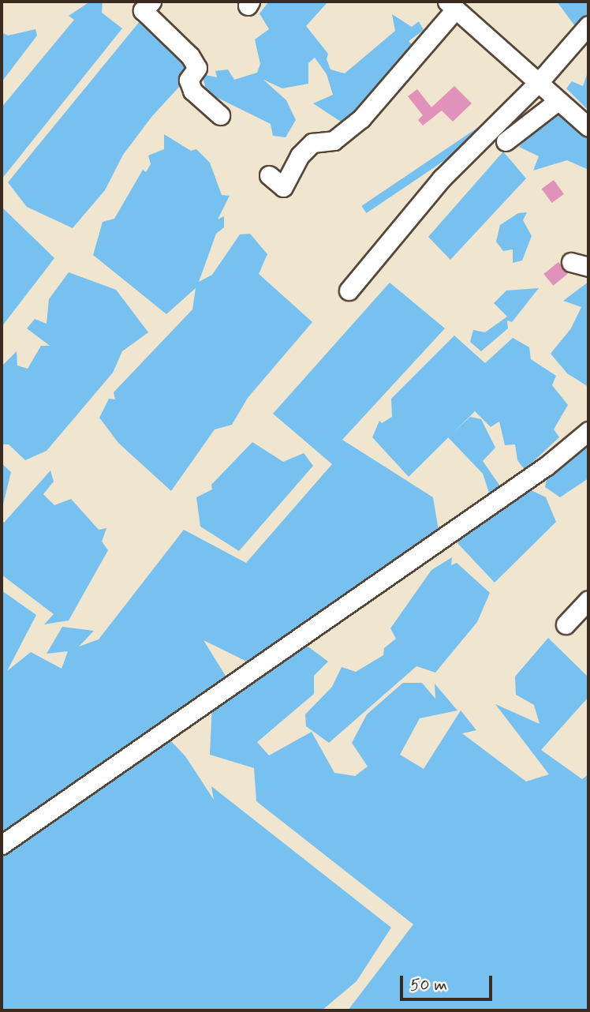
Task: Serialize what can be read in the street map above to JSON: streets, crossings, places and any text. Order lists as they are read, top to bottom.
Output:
{
  "scale_bar": "50 m"
}
